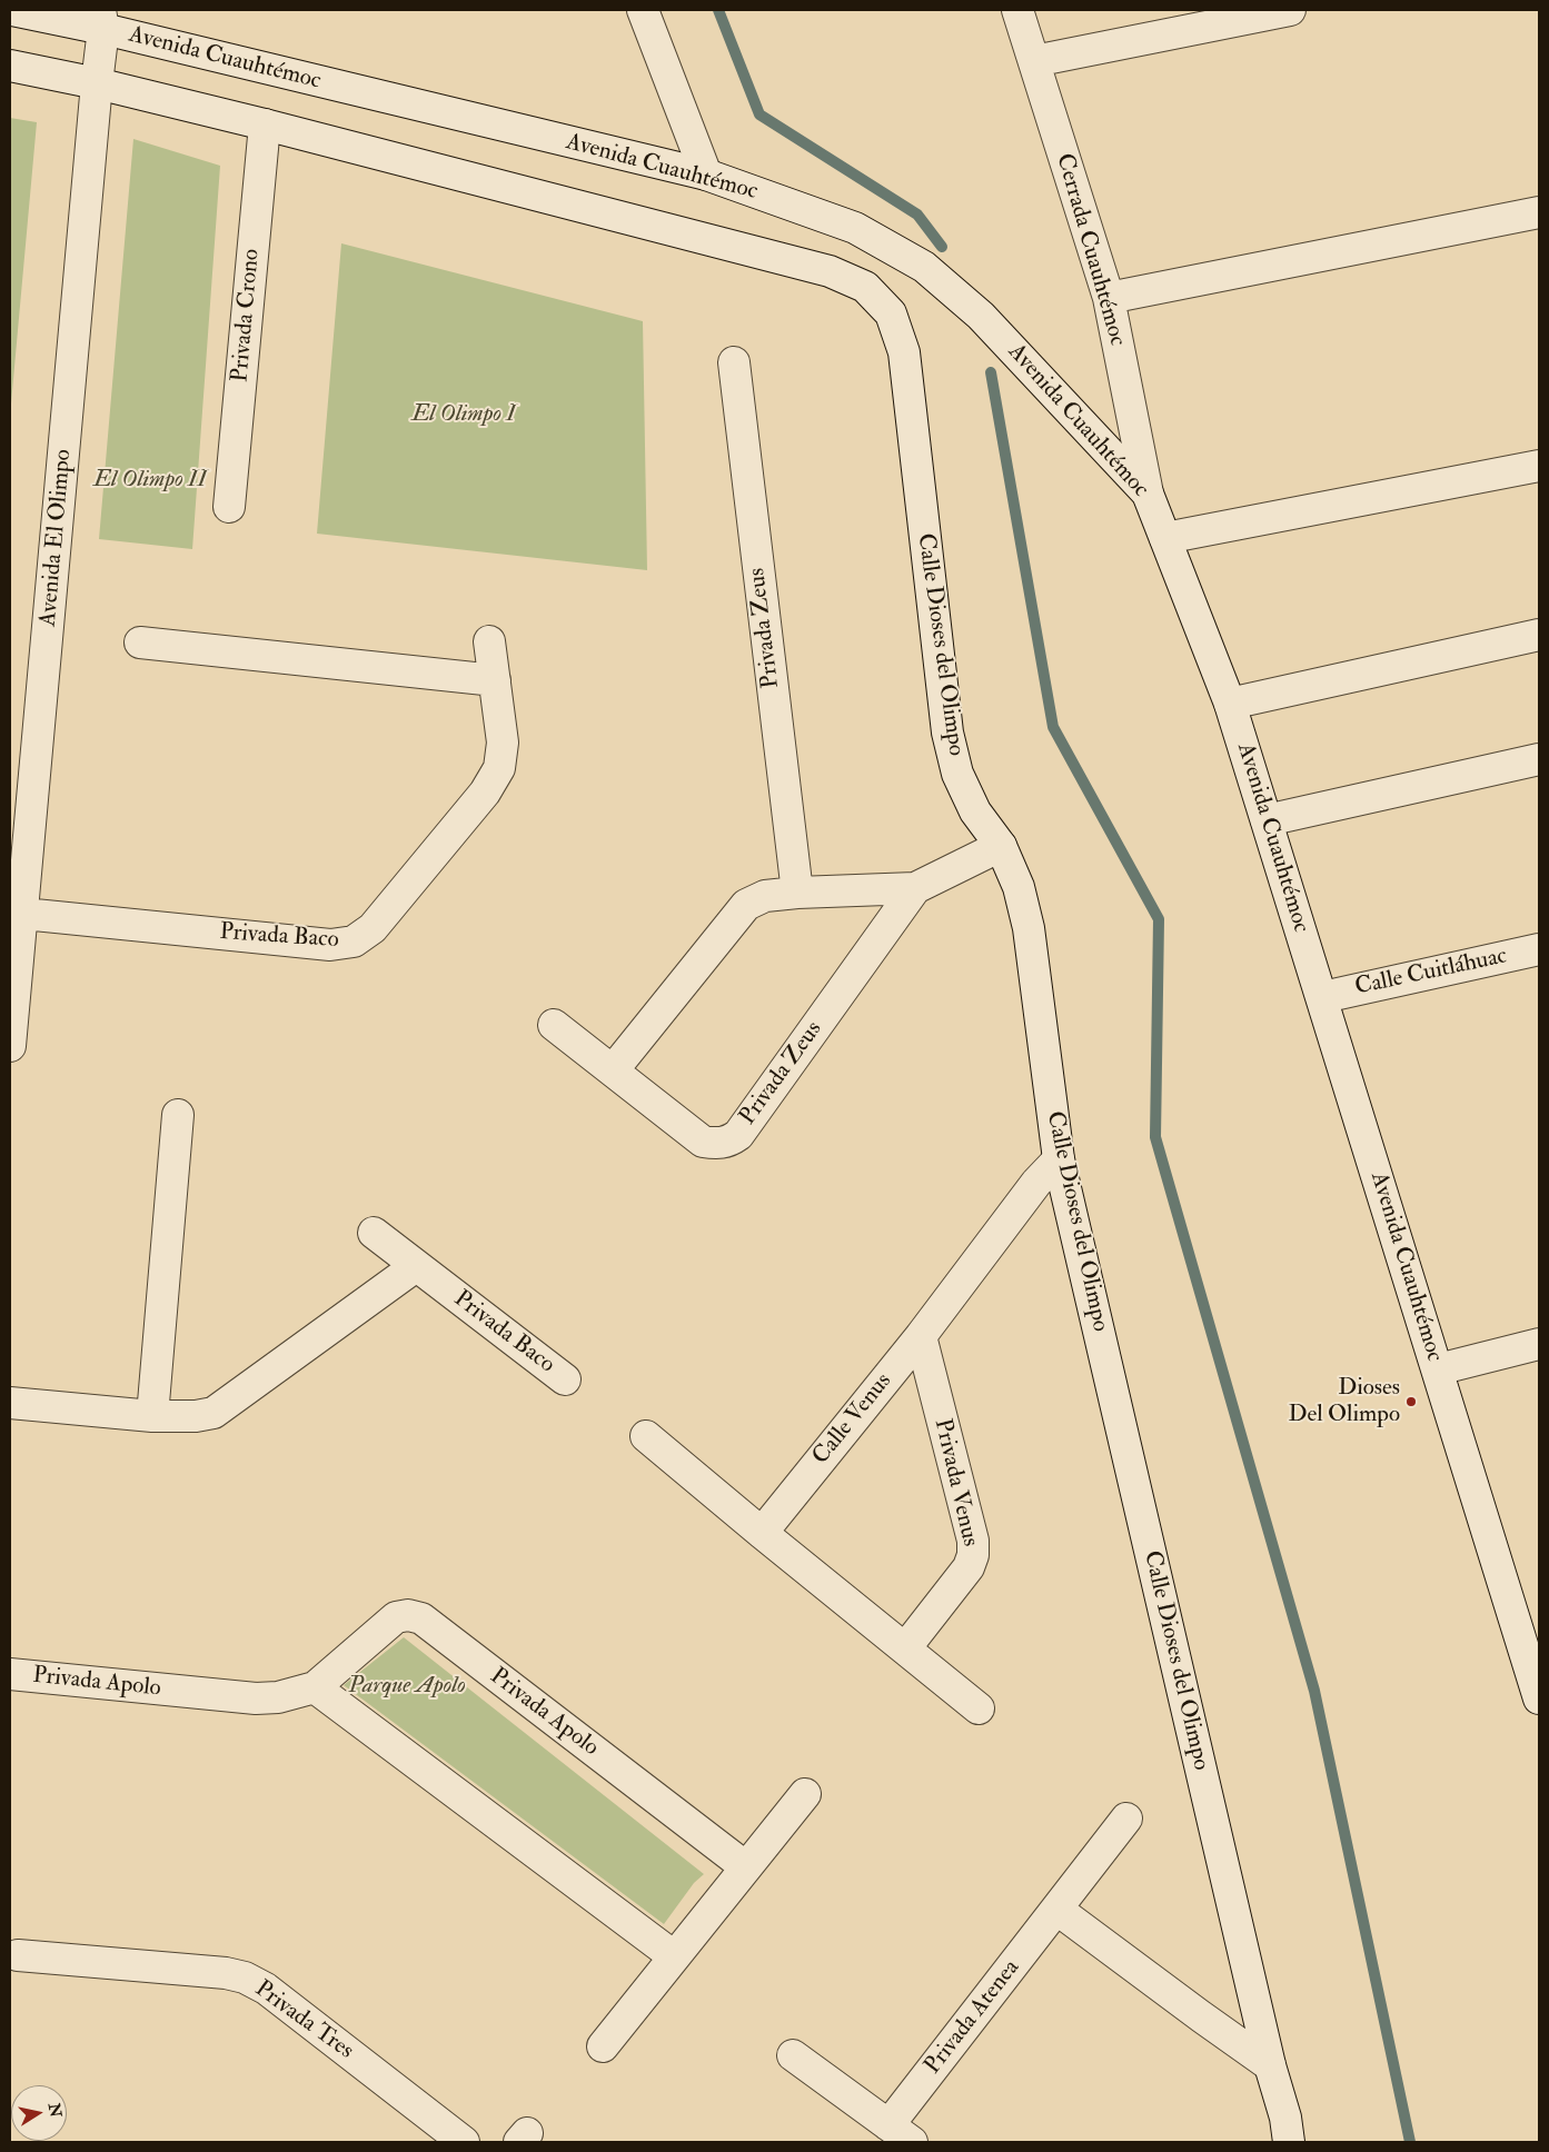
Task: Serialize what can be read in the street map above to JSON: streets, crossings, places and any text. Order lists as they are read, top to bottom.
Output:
{
  "streets": {
    "street": [
      "Avenida Cuauhtémoc",
      "Cerrada Cuauhtémoc",
      "Privada Crono",
      "Avenida El Olimpo",
      "Privada Zeus",
      "Calle Dioses del Olimpo",
      "Privada Baco",
      "Calle Cuitláhuac",
      "Calle Venus",
      "Privada Venus",
      "Privada Apolo",
      "Privada Atenea",
      "Privada Tres"
    ]
  },
  "crossings": [
    ["Avenida Cuauhtémoc", "Cerrada Cuauhtémoc"],
    ["Avenida Cuauhtémoc", "Avenida El Olimpo"],
    ["Avenida Cuauhtémoc", "Calle Cuitláhuac"],
    ["Privada Crono", "Calle Dioses del Olimpo"],
    ["Avenida El Olimpo", "Privada Baco"],
    ["Privada Zeus", "Calle Dioses del Olimpo"],
    ["Calle Dioses del Olimpo", "Calle Venus"],
    ["Calle Venus", "Privada Venus"]
  ],
  "parks": ["El Olimpo I", "El Olimpo II", "Parque Apolo"],
  "places": ["Dioses Del Olimpo"],
  "north": "right"
}
